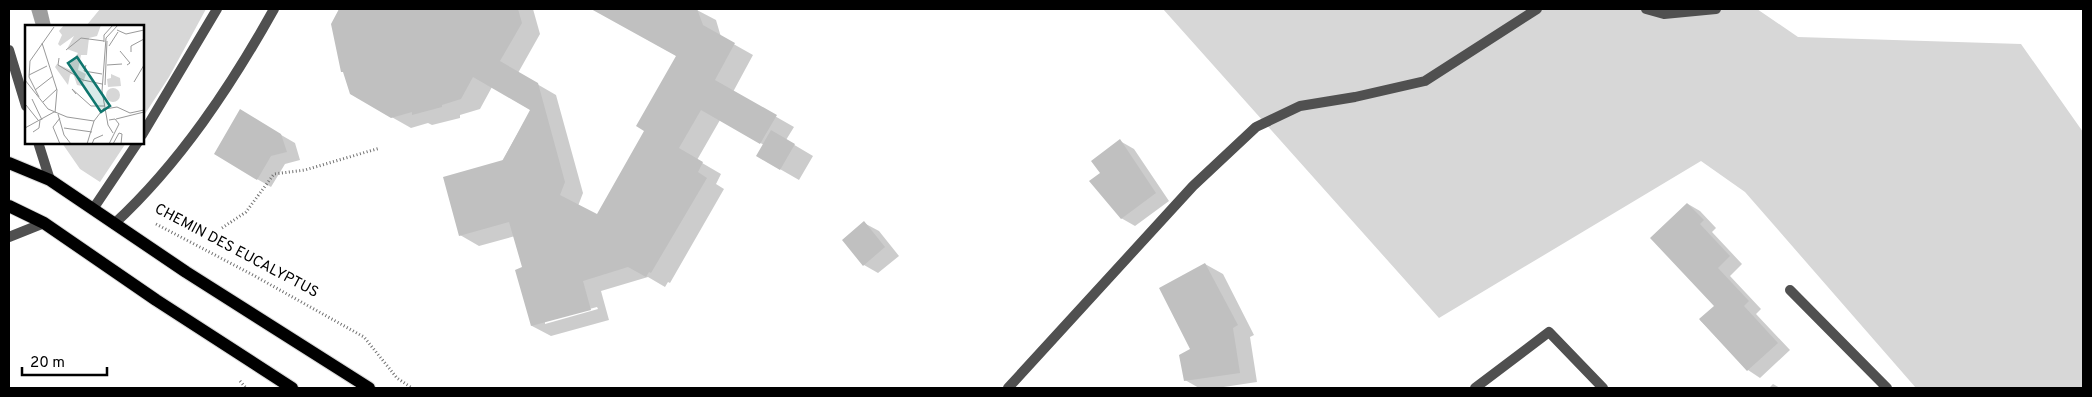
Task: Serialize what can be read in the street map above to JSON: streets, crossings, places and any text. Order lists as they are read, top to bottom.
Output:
{
  "streets": {
    "path": ["CHEMIN DES EUCALYPTUS"]
  },
  "scale_bar": "20 m"
}
